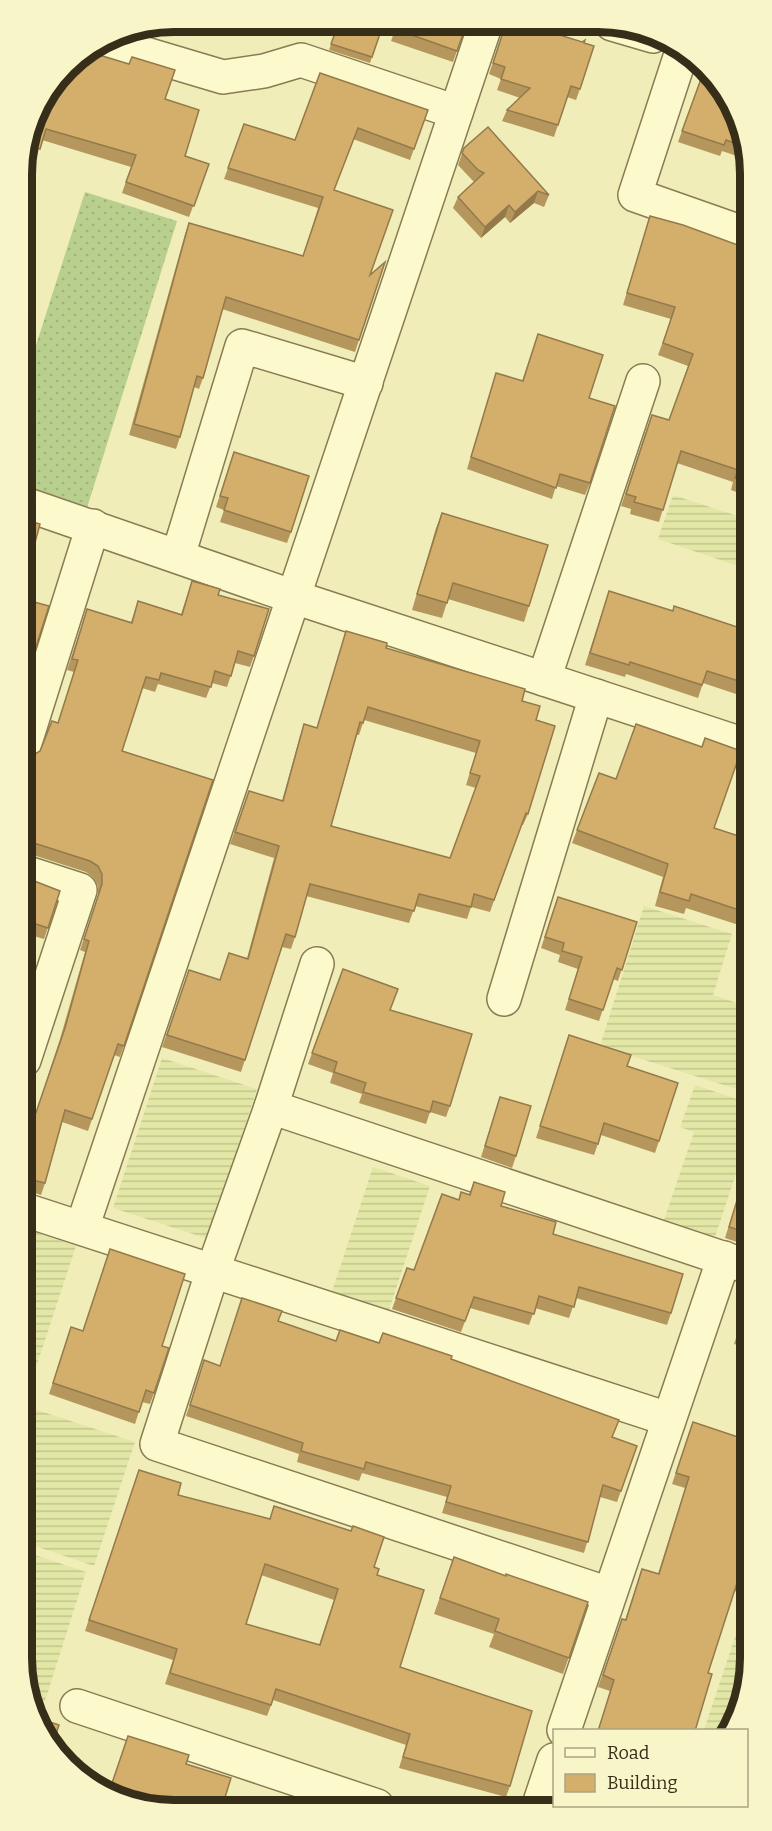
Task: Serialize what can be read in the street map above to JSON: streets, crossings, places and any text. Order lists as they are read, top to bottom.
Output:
{
  "legend": ["Road", "Building"]
}
